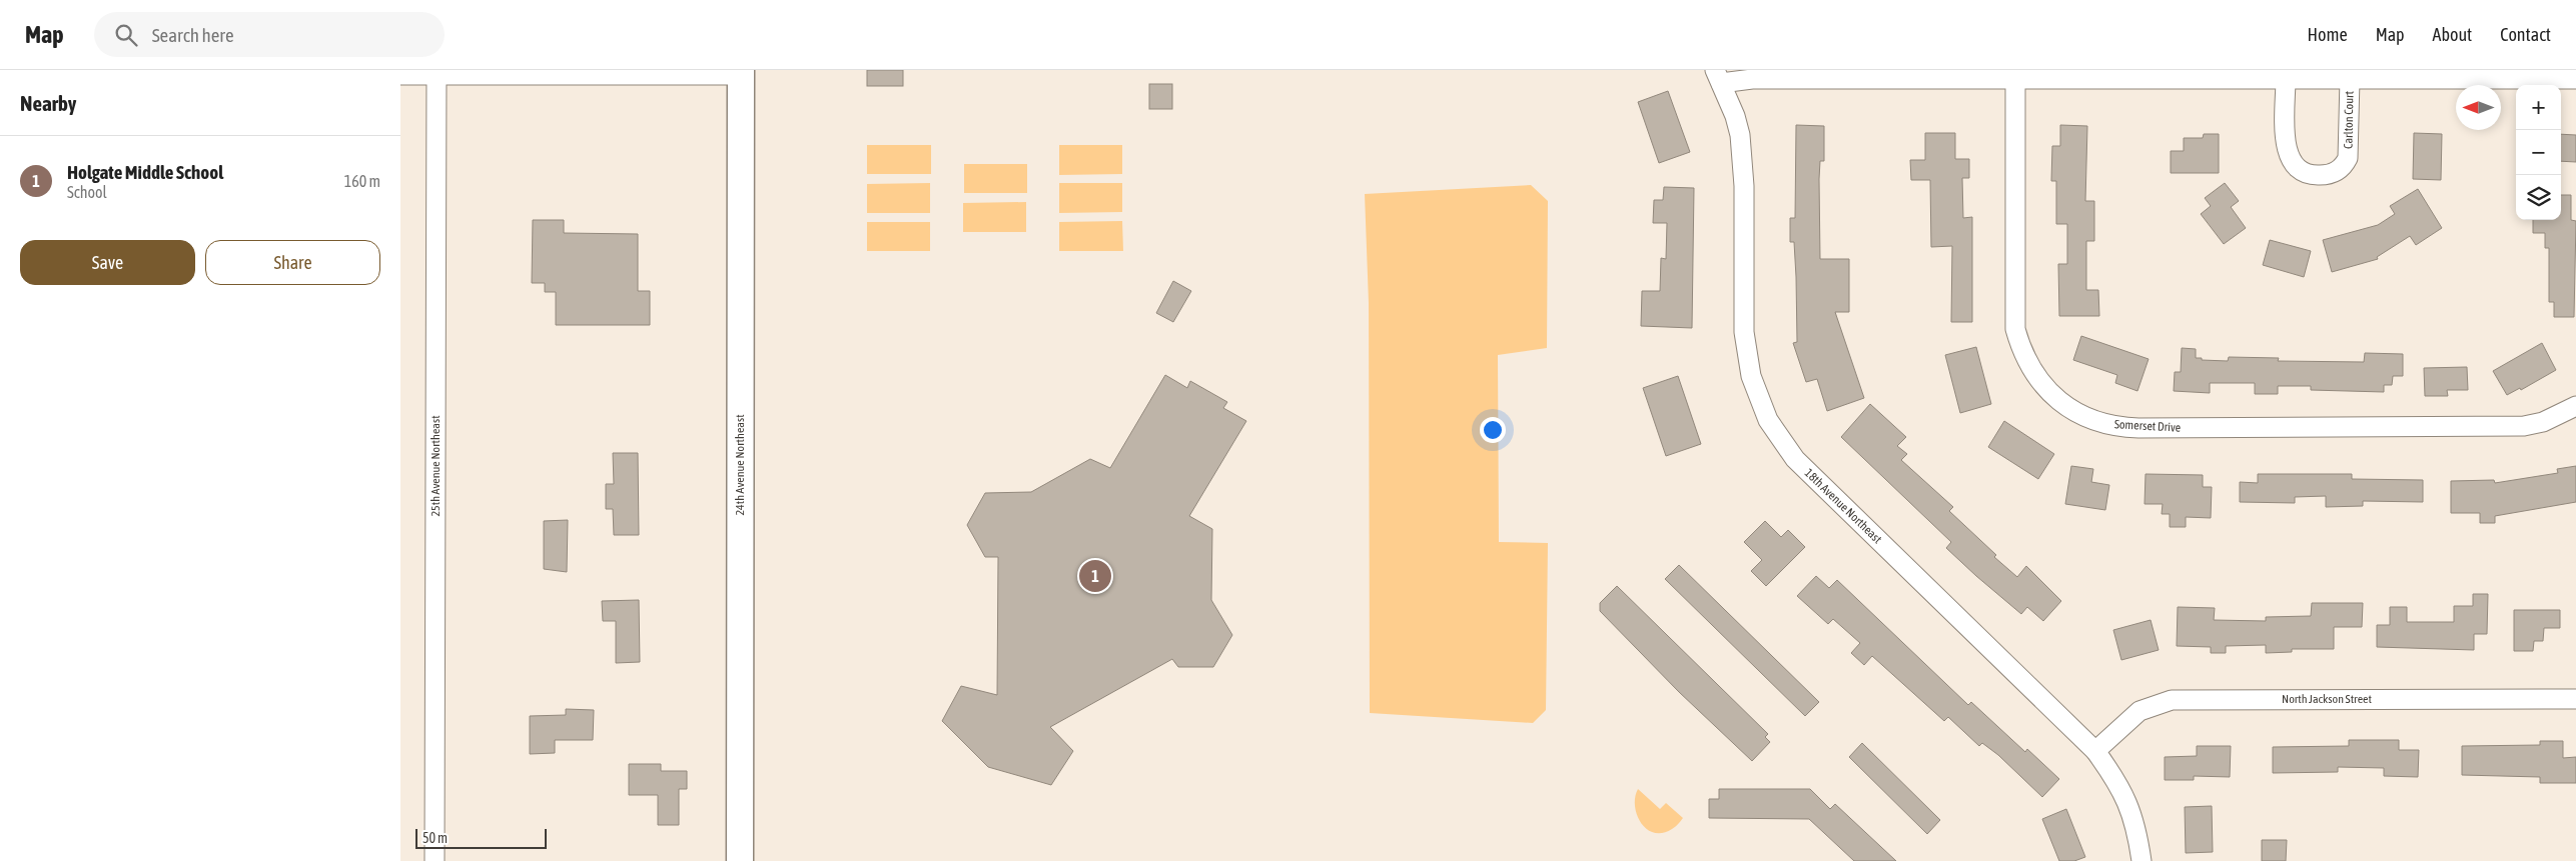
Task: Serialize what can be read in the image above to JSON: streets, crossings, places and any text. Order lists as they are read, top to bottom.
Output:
{
  "streets": {
    "main road": ["24th Avenue Northeast"],
    "street": [
      "Carlton Court",
      "Somerset Drive",
      "25th Avenue Northeast",
      "18th Avenue Northeast",
      "North Jackson Street"
    ]
  },
  "crossings": [
    ["18th Avenue Northeast", "North Jackson Street"]
  ],
  "scale_bar": "50 m",
  "north": "left",
  "page": {
    "header": "Map",
    "search": "Search here",
    "nav": [
      "Home",
      "Map",
      "About",
      "Contact"
    ],
    "heading": "Nearby",
    "map_buttons": ["+", "−"],
    "list": [
      {
        "mark": "1",
        "name": "Holgate Middle School",
        "note": "School",
        "value": "160 m"
      }
    ],
    "buttons": ["Save", "Share"],
    "pins": "1",
    "scale": "50 m"
  }
}
